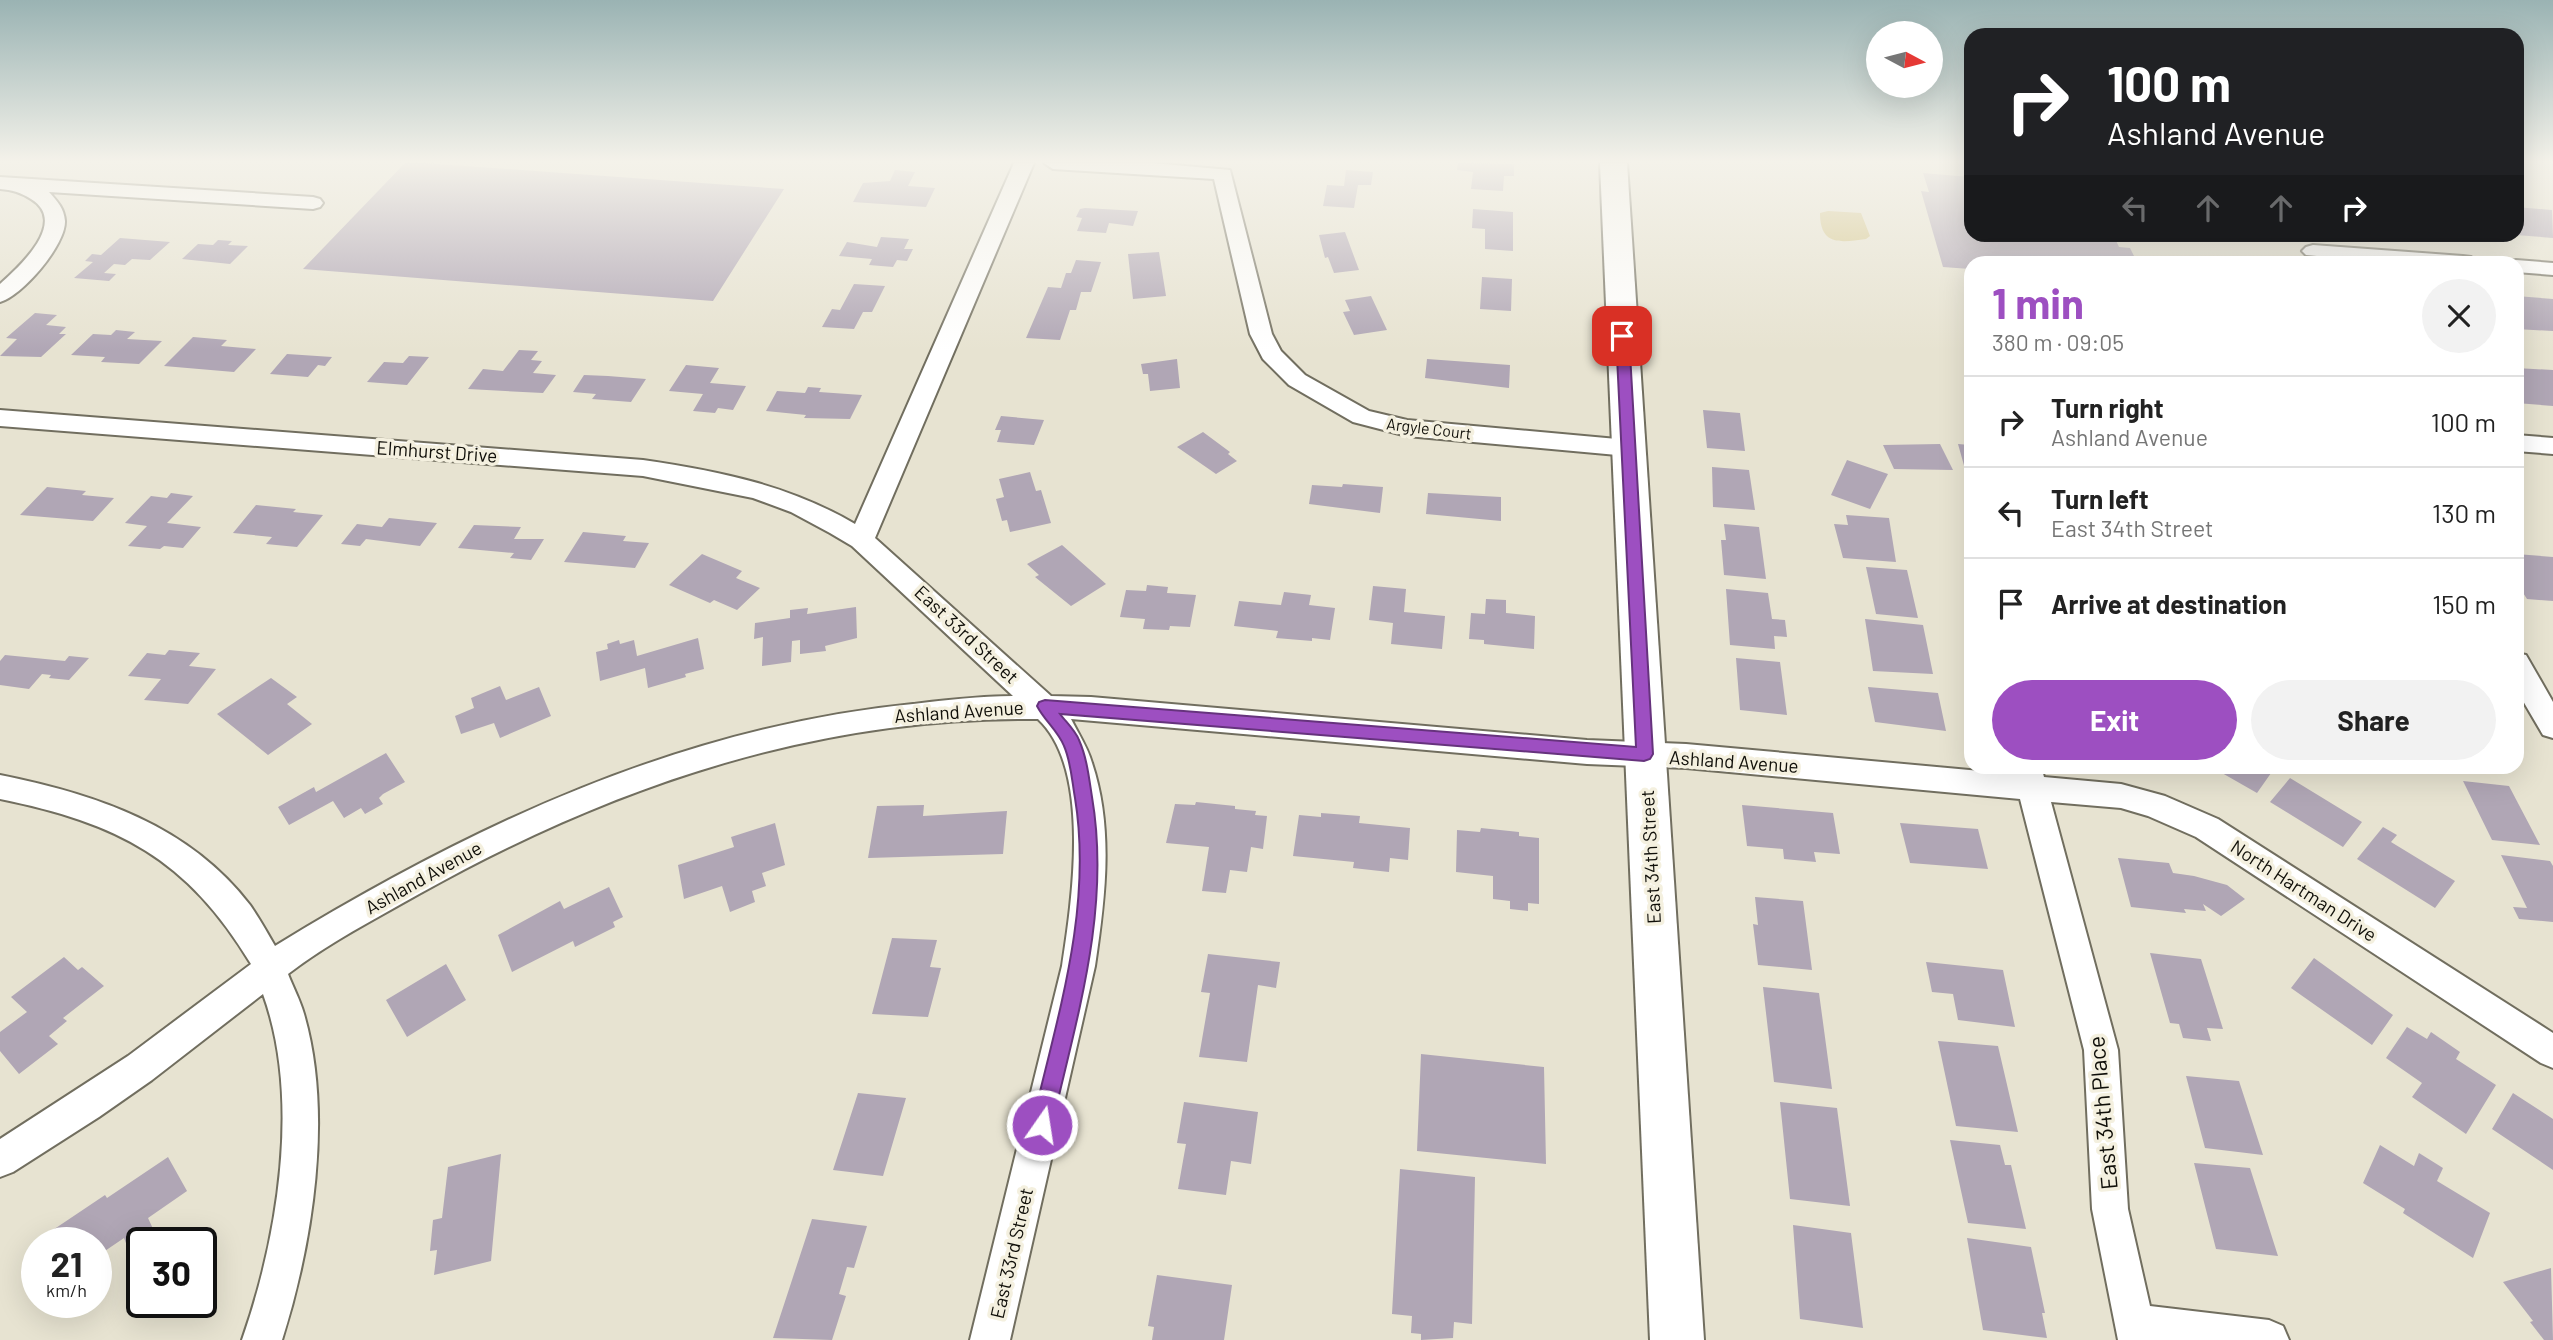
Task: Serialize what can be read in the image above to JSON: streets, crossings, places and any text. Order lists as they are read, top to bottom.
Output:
{
  "streets": {
    "street": [
      "Argyle Court",
      "Elmhurst Drive",
      "East 33rd Street",
      "Ashland Avenue",
      "East 34th Street",
      "North Hartman Drive",
      "East 34th Place"
    ]
  },
  "crossings": [
    ["Argyle Court", "East 34th Street"],
    ["Elmhurst Drive", "East 33rd Street"],
    ["East 33rd Street", "Ashland Avenue"],
    ["Ashland Avenue", "East 34th Street"],
    ["Ashland Avenue", "North Hartman Drive"],
    ["Ashland Avenue", "East 34th Place"],
    ["North Hartman Drive", "East 34th Place"]
  ],
  "north": "right",
  "page": {
    "turn": ["100 m", "Ashland Avenue"],
    "heading": ["1 min", "380 m · 09:05"],
    "list": [
      {
        "name": "Turn right",
        "note": "Ashland Avenue",
        "value": "100 m"
      },
      {
        "name": "Turn left",
        "note": "East 34th Street",
        "value": "130 m"
      },
      {
        "name": "Arrive at destination",
        "value": "150 m"
      }
    ],
    "buttons": ["Exit", "Share"],
    "speed": "21 km/h",
    "limit": "30"
  }
}
